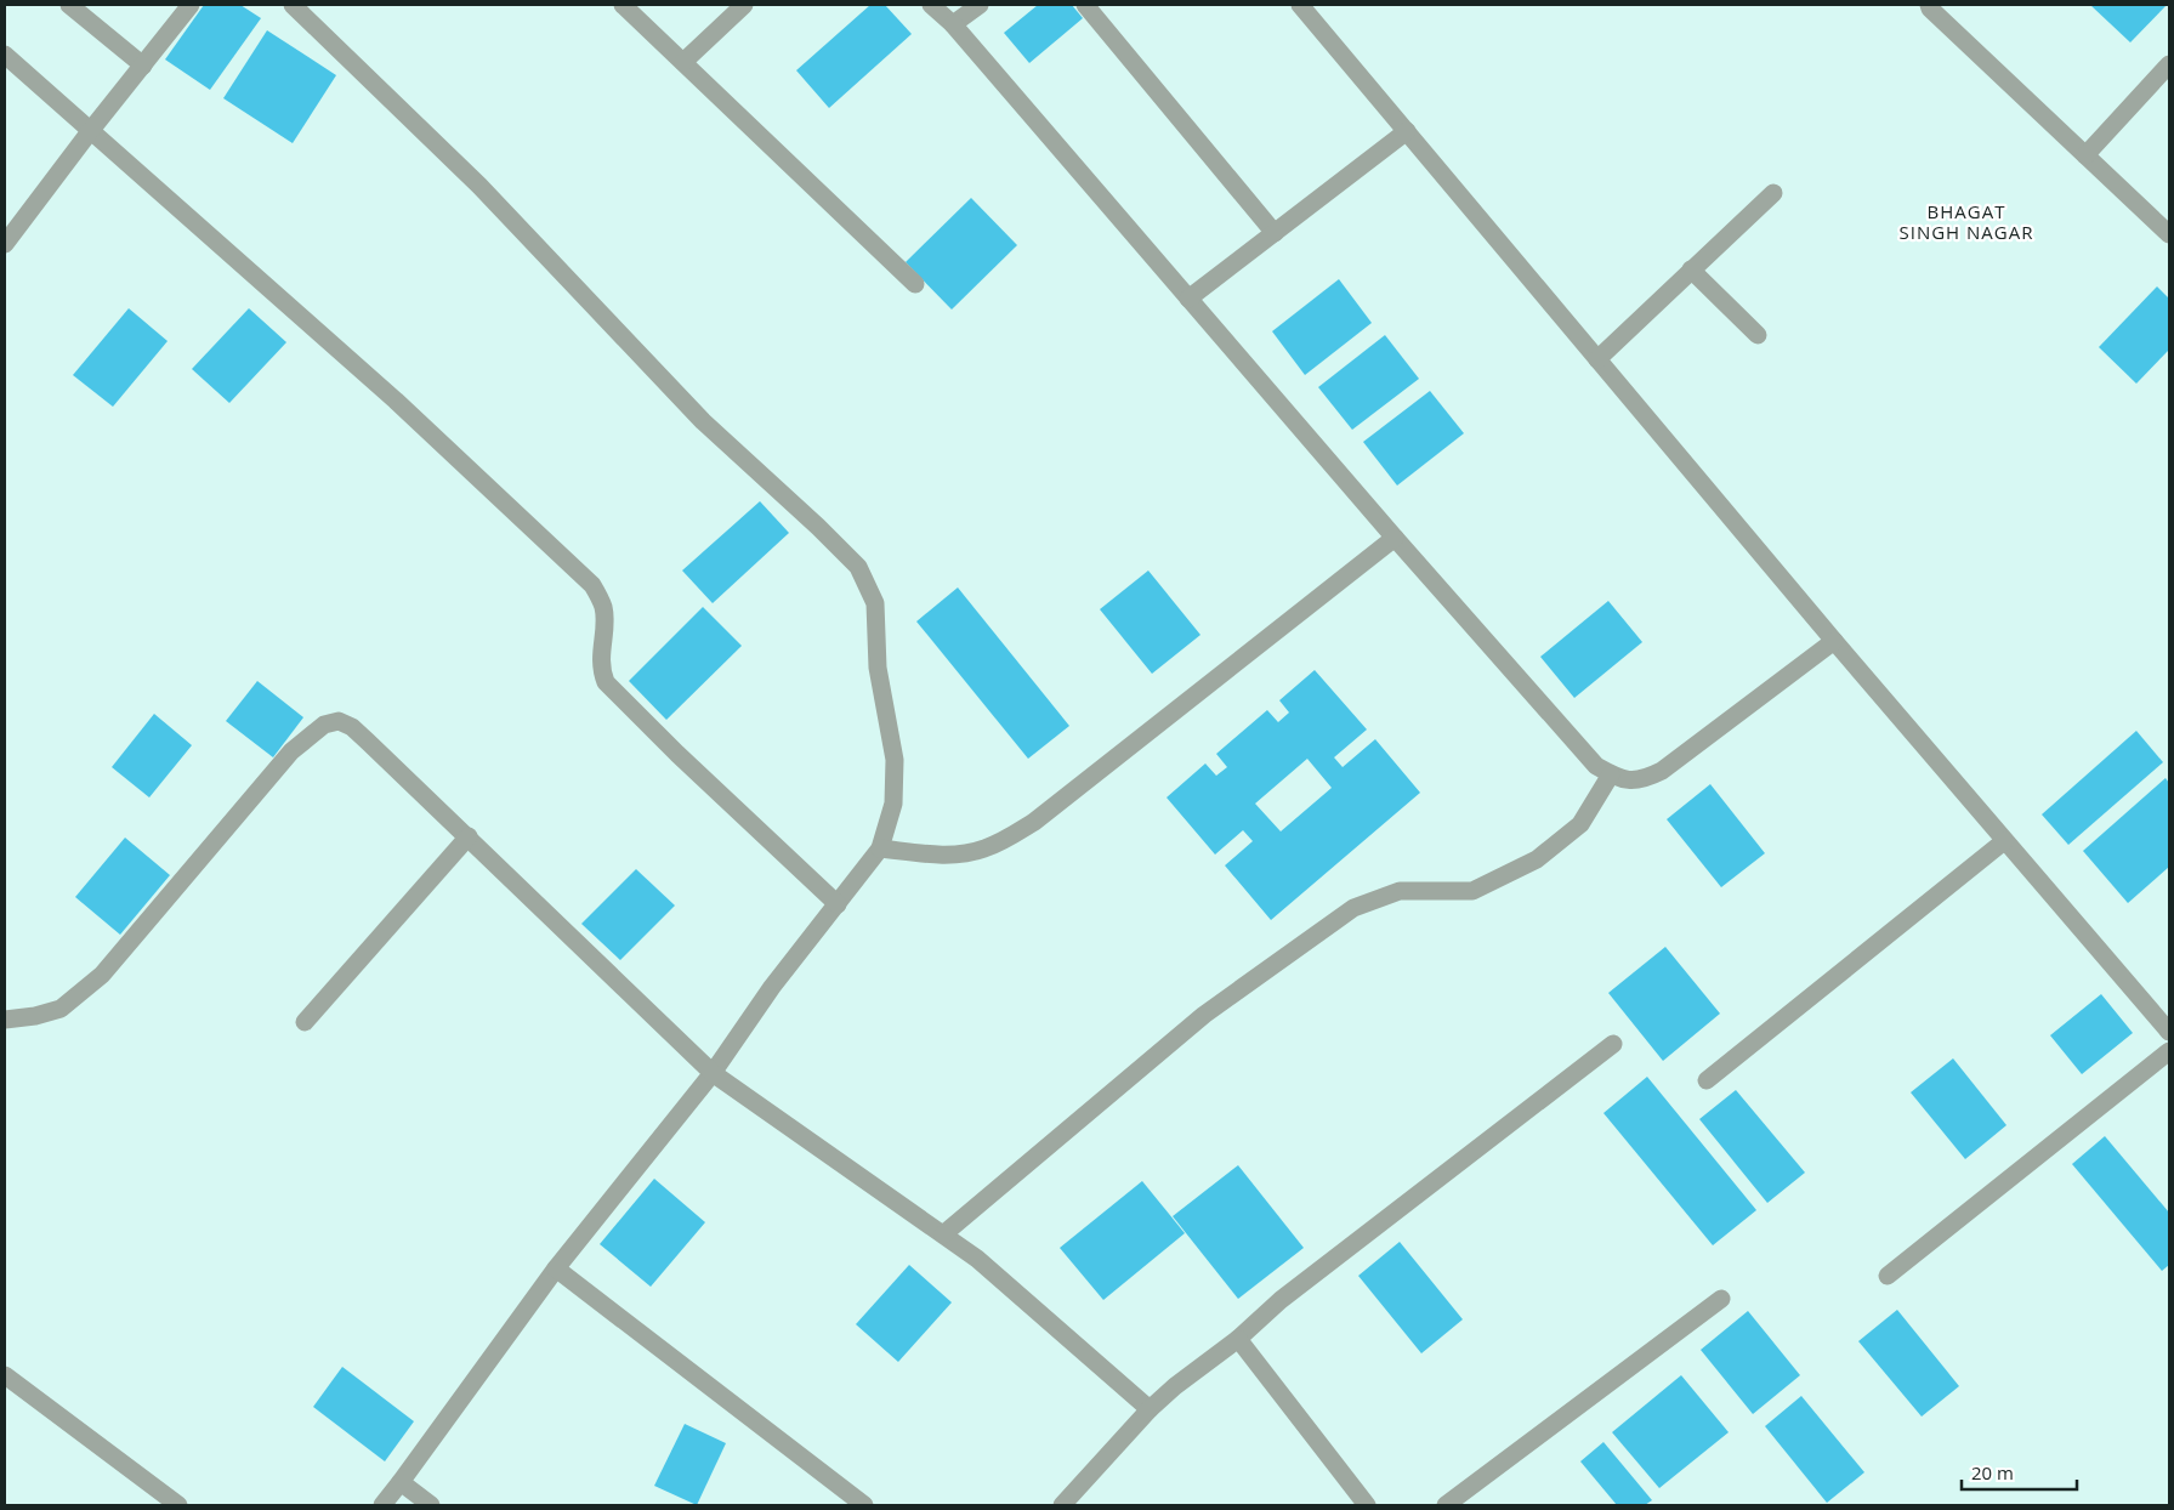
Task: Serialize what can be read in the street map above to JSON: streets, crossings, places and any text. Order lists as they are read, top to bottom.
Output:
{
  "districts": ["BHAGAT SINGH NAGAR"],
  "scale_bar": "20 m"
}
